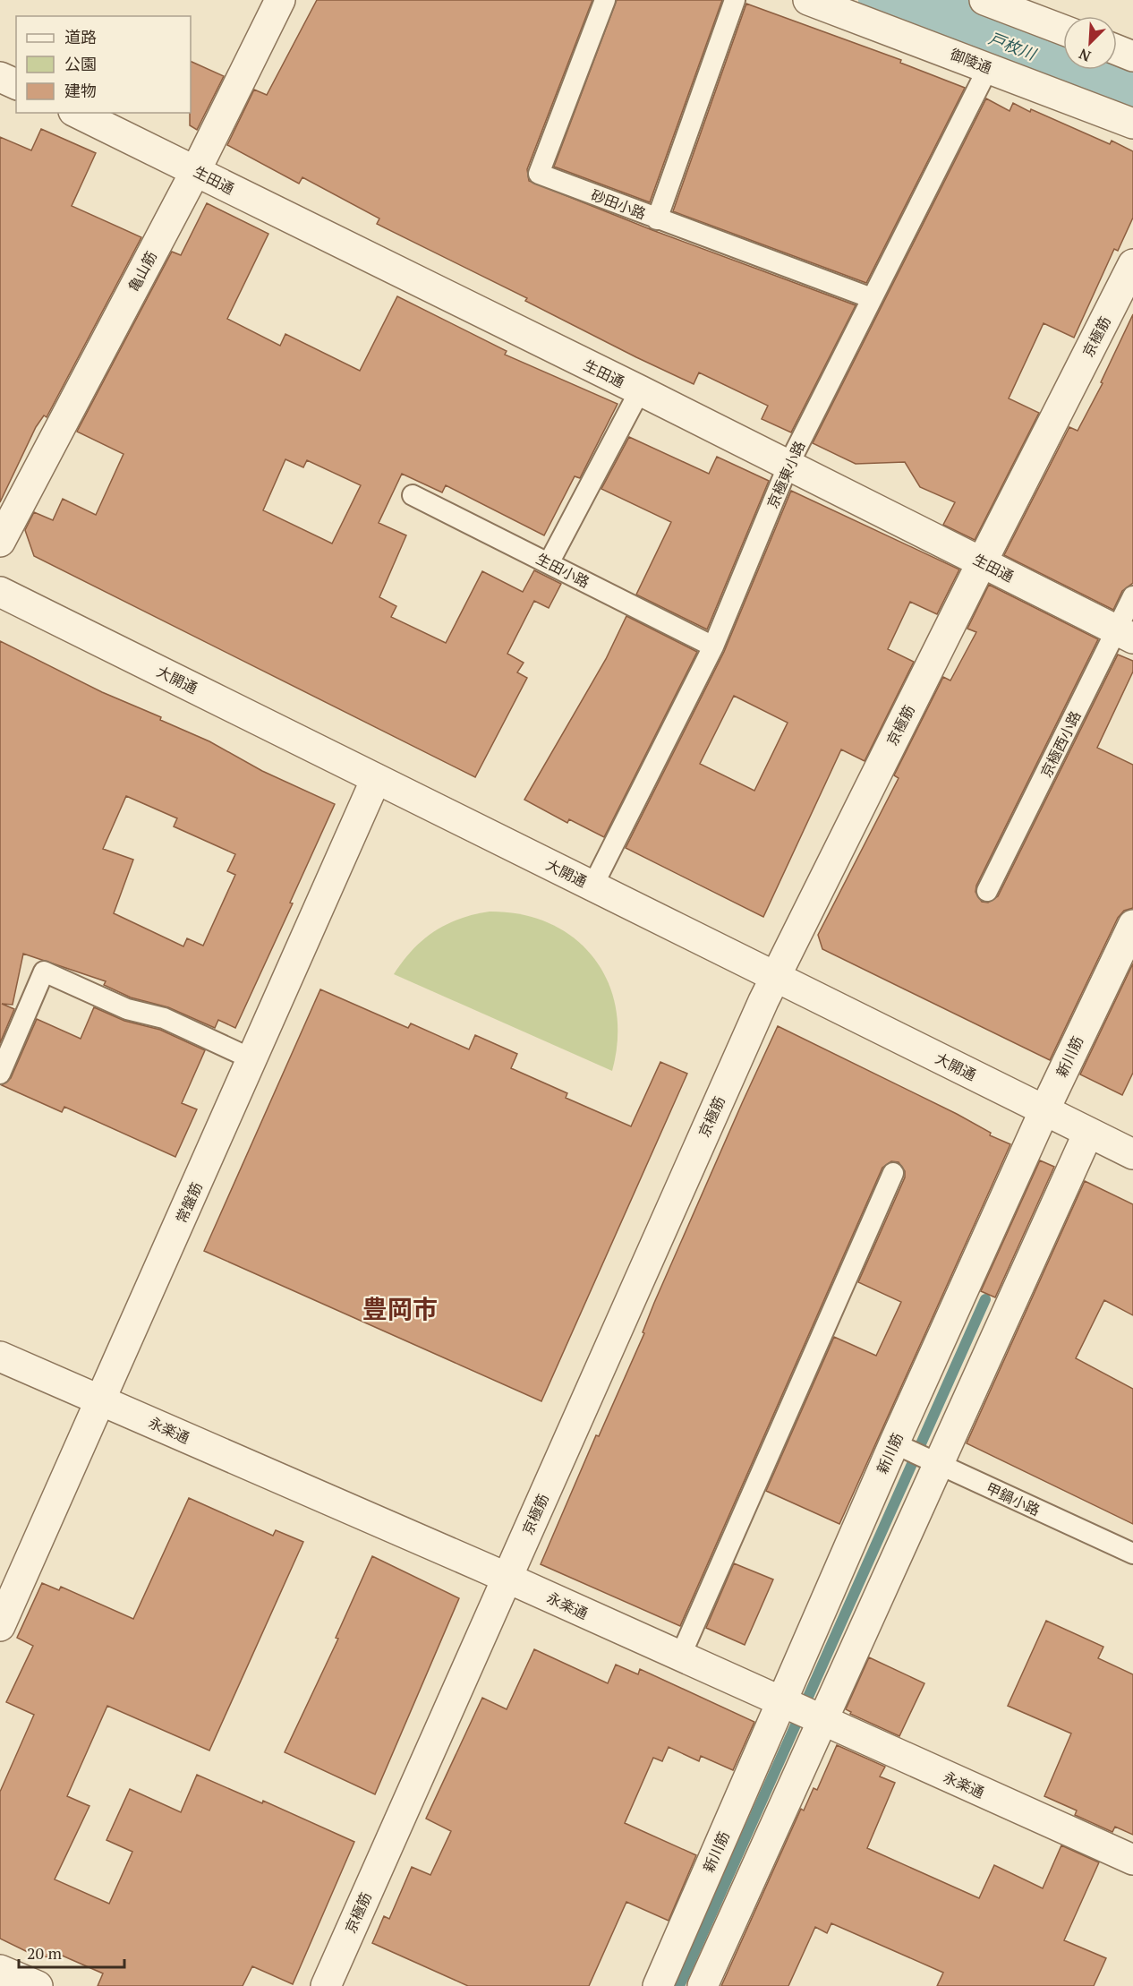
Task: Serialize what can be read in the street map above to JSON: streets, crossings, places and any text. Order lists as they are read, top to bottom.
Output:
{
  "streets": {
    "street": [
      "御陵通",
      "生田通",
      "亀山筋",
      "京極筋",
      "大開通",
      "新川筋",
      "常盤筋",
      "永楽通"
    ],
    "lane": [
      "砂田小路",
      "京極東小路",
      "生田小路",
      "京極西小路",
      "甲鍋小路"
    ]
  },
  "crossings": [
    ["御陵通", "京極東小路"],
    ["生田通", "亀山筋"],
    ["生田通", "京極筋"],
    ["生田通", "京極東小路"],
    ["生田通", "京極西小路"],
    ["砂田小路", "京極東小路"],
    ["京極筋", "大開通"],
    ["京極筋", "永楽通"],
    ["京極東小路", "生田小路"],
    ["京極東小路", "大開通"],
    ["大開通", "新川筋"],
    ["大開通", "常盤筋"],
    ["新川筋", "永楽通"],
    ["新川筋", "甲鍋小路"],
    ["常盤筋", "永楽通"]
  ],
  "districts": ["豊岡市"],
  "water": ["戸枚川"],
  "legend": ["道路", "公園", "建物"],
  "scale_bar": "20 m",
  "north": "bottom left"
}
